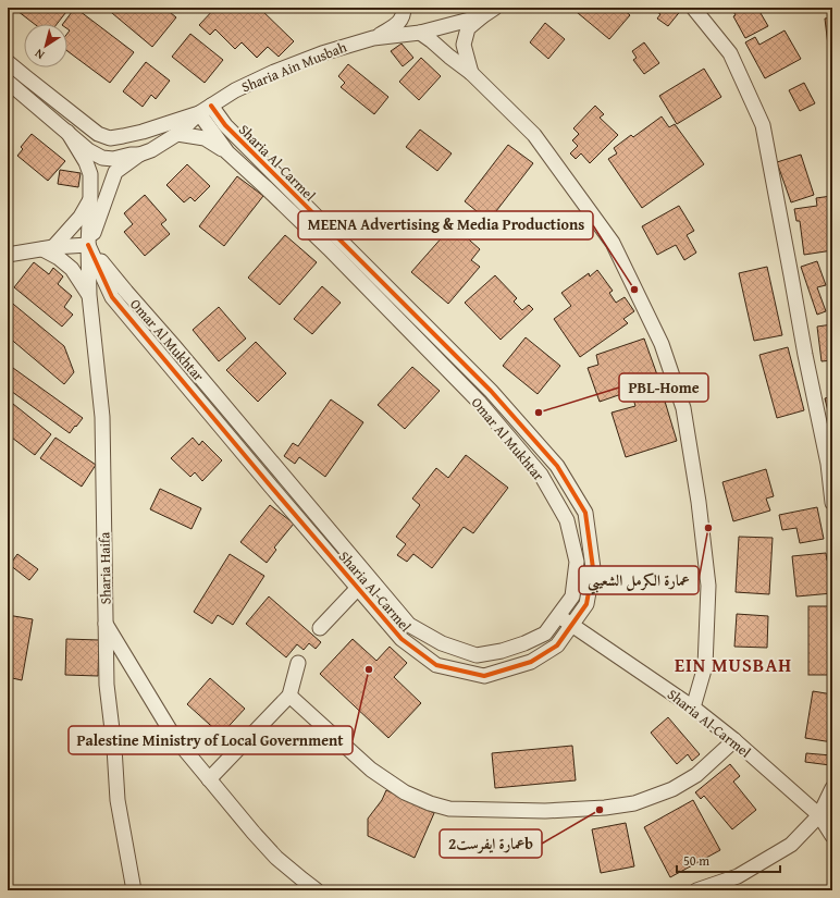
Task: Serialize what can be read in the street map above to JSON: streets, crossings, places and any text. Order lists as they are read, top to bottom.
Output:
{
  "streets": {
    "street": [
      "Sharia Ain Musbah",
      "Sharia Al-Carmel",
      "Omar Al Mukhtar",
      "Sharia Haifa"
    ]
  },
  "crossings": [
    ["Sharia Ain Musbah", "Sharia Al-Carmel"],
    ["Sharia Ain Musbah", "Omar Al Mukhtar"],
    ["Sharia Ain Musbah", "Sharia Haifa"],
    ["Sharia Al-Carmel", "Omar Al Mukhtar"],
    ["Sharia Al-Carmel", "Sharia Haifa"],
    ["Omar Al Mukhtar", "Sharia Haifa"]
  ],
  "districts": ["EIN MUSBAH"],
  "places": [
    "MEENA Advertising & Media Productions",
    "PBL-Home",
    "عمارة الكرمل الشعيبي",
    "Palestine Ministry of Local Government",
    "عمارة ايفرست2b"
  ],
  "scale_bar": "50 m",
  "north": "bottom left"
}
